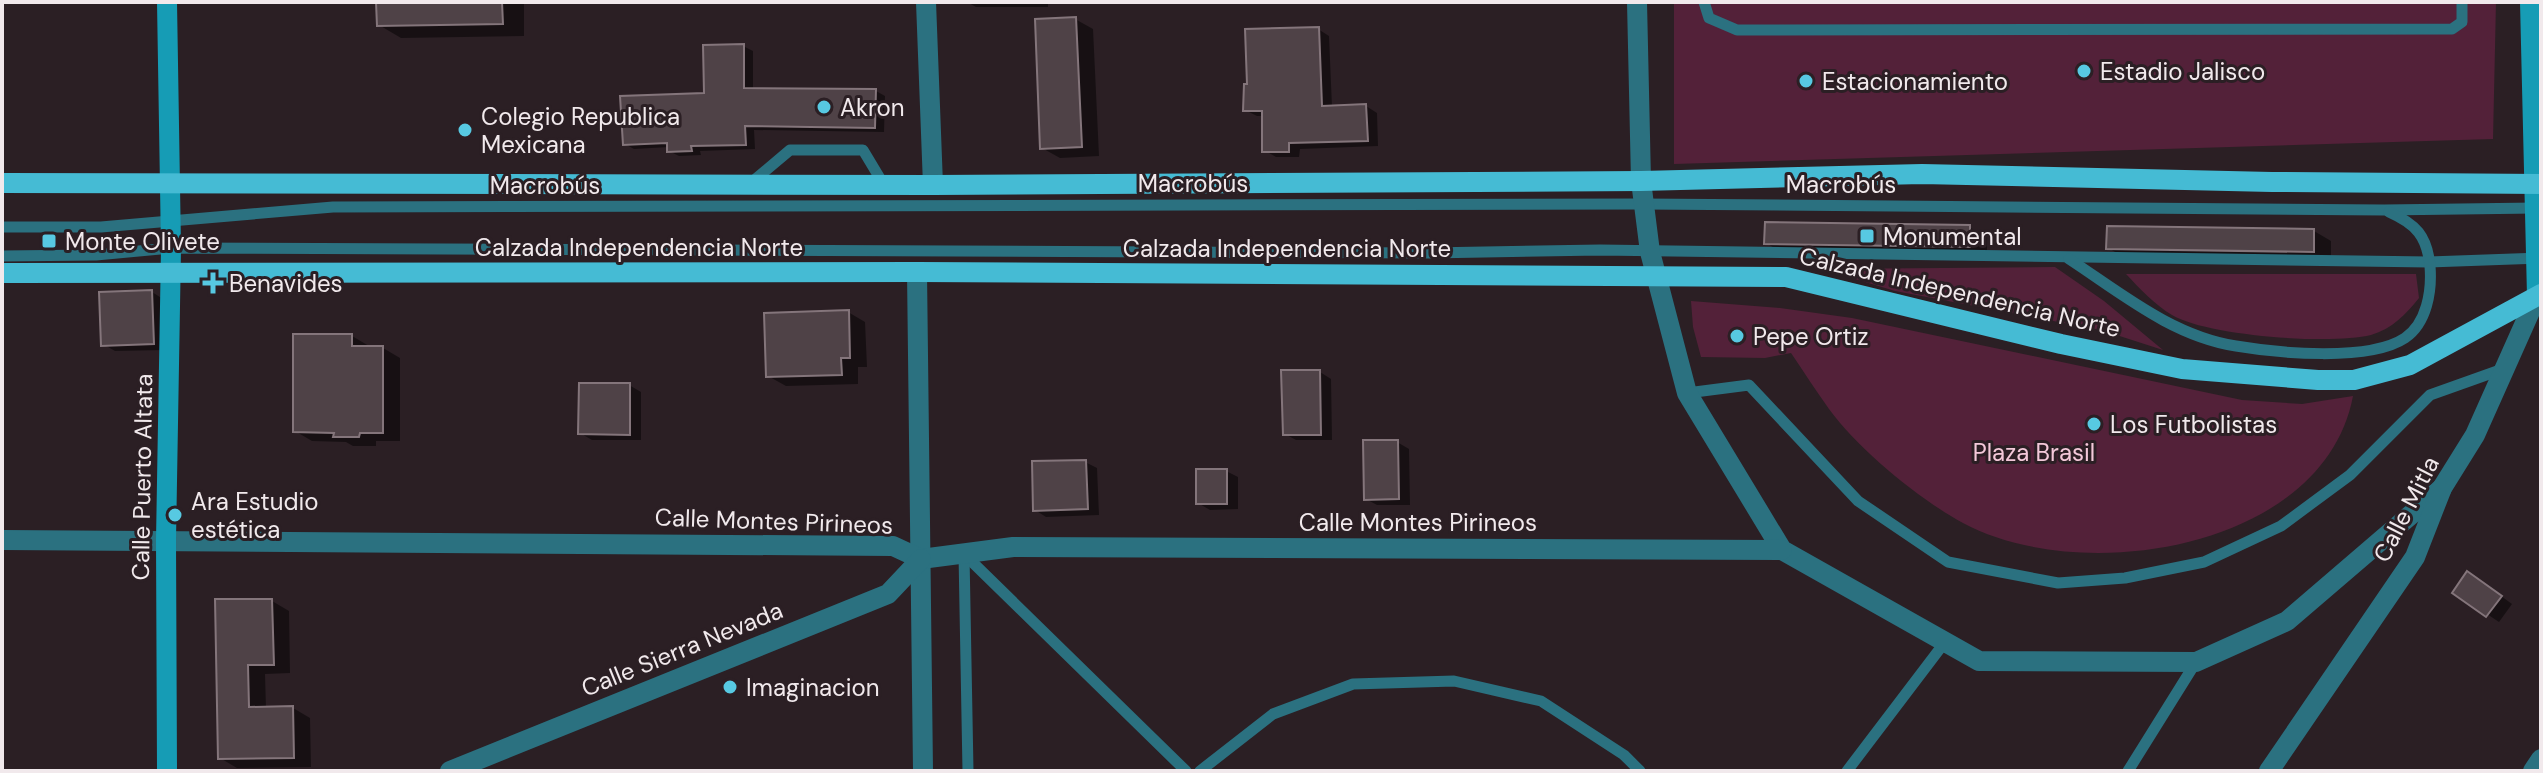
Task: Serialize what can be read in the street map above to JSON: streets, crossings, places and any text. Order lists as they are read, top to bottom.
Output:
{
  "streets": {
    "main road": ["Calzada Independencia Norte"],
    "street": [
      "Calle Puerto Altata",
      "Calle Mitla",
      "Calle Montes Pirineos",
      "Calle Sierra Nevada"
    ],
    "lane": ["Macrobús"]
  },
  "crossings": [
    ["Macrobús", "Calle Puerto Altata"],
    ["Calzada Independencia Norte", "Calle Puerto Altata"],
    ["Calzada Independencia Norte", "Calle Mitla"],
    ["Calle Puerto Altata", "Calle Montes Pirineos"],
    ["Calle Montes Pirineos", "Calle Sierra Nevada"]
  ],
  "parks": ["Plaza Brasil"],
  "places": {
    "other": [
      "Estadio Jalisco",
      "Estacionamiento",
      "Akron",
      "Colegio Republica Mexicana",
      "Pepe Ortiz",
      "Los Futbolistas",
      "Ara Estudio estética",
      "Imaginacion"
    ],
    "transit": ["Monumental", "Monte Olivete"],
    "health": ["Benavides"]
  }
}
